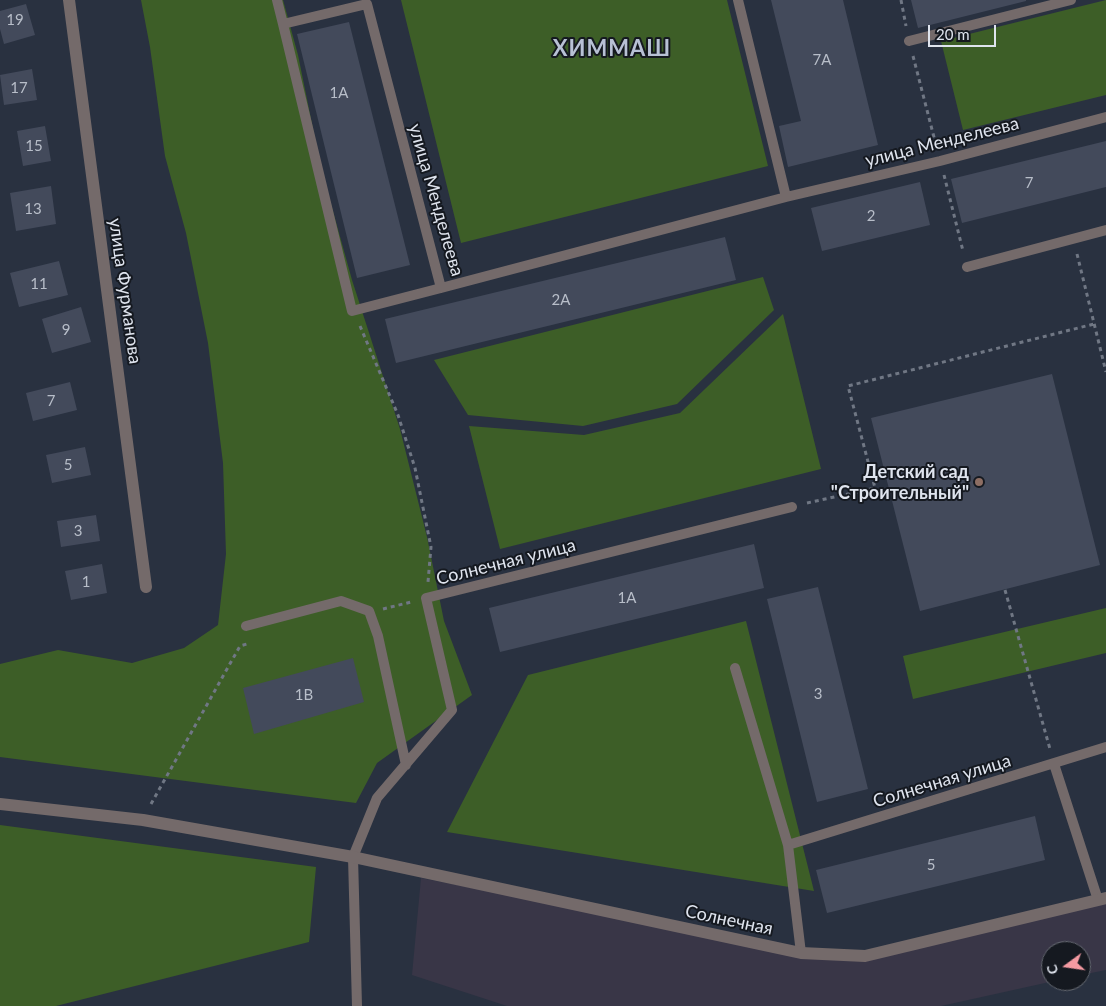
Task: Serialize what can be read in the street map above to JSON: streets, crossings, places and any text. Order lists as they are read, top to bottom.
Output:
{
  "streets": {
    "street": ["улица Фурманова", "Солнечная"],
    "lane": ["улица Менделеева", "Солнечная улица"]
  },
  "crossings": [
    ["Солнечная улица", "Солнечная"]
  ],
  "districts": ["ХИММАШ"],
  "places": ["Детский сад \"Строительный\""],
  "house_numbers": [
    "19",
    "7А",
    "17",
    "1А",
    "15",
    "7",
    "13",
    "2",
    "11",
    "2А",
    "9",
    "7",
    "5",
    "3",
    "1",
    "1А",
    "3",
    "1В",
    "5"
  ],
  "scale_bar": "20 m",
  "north": "left"
}
